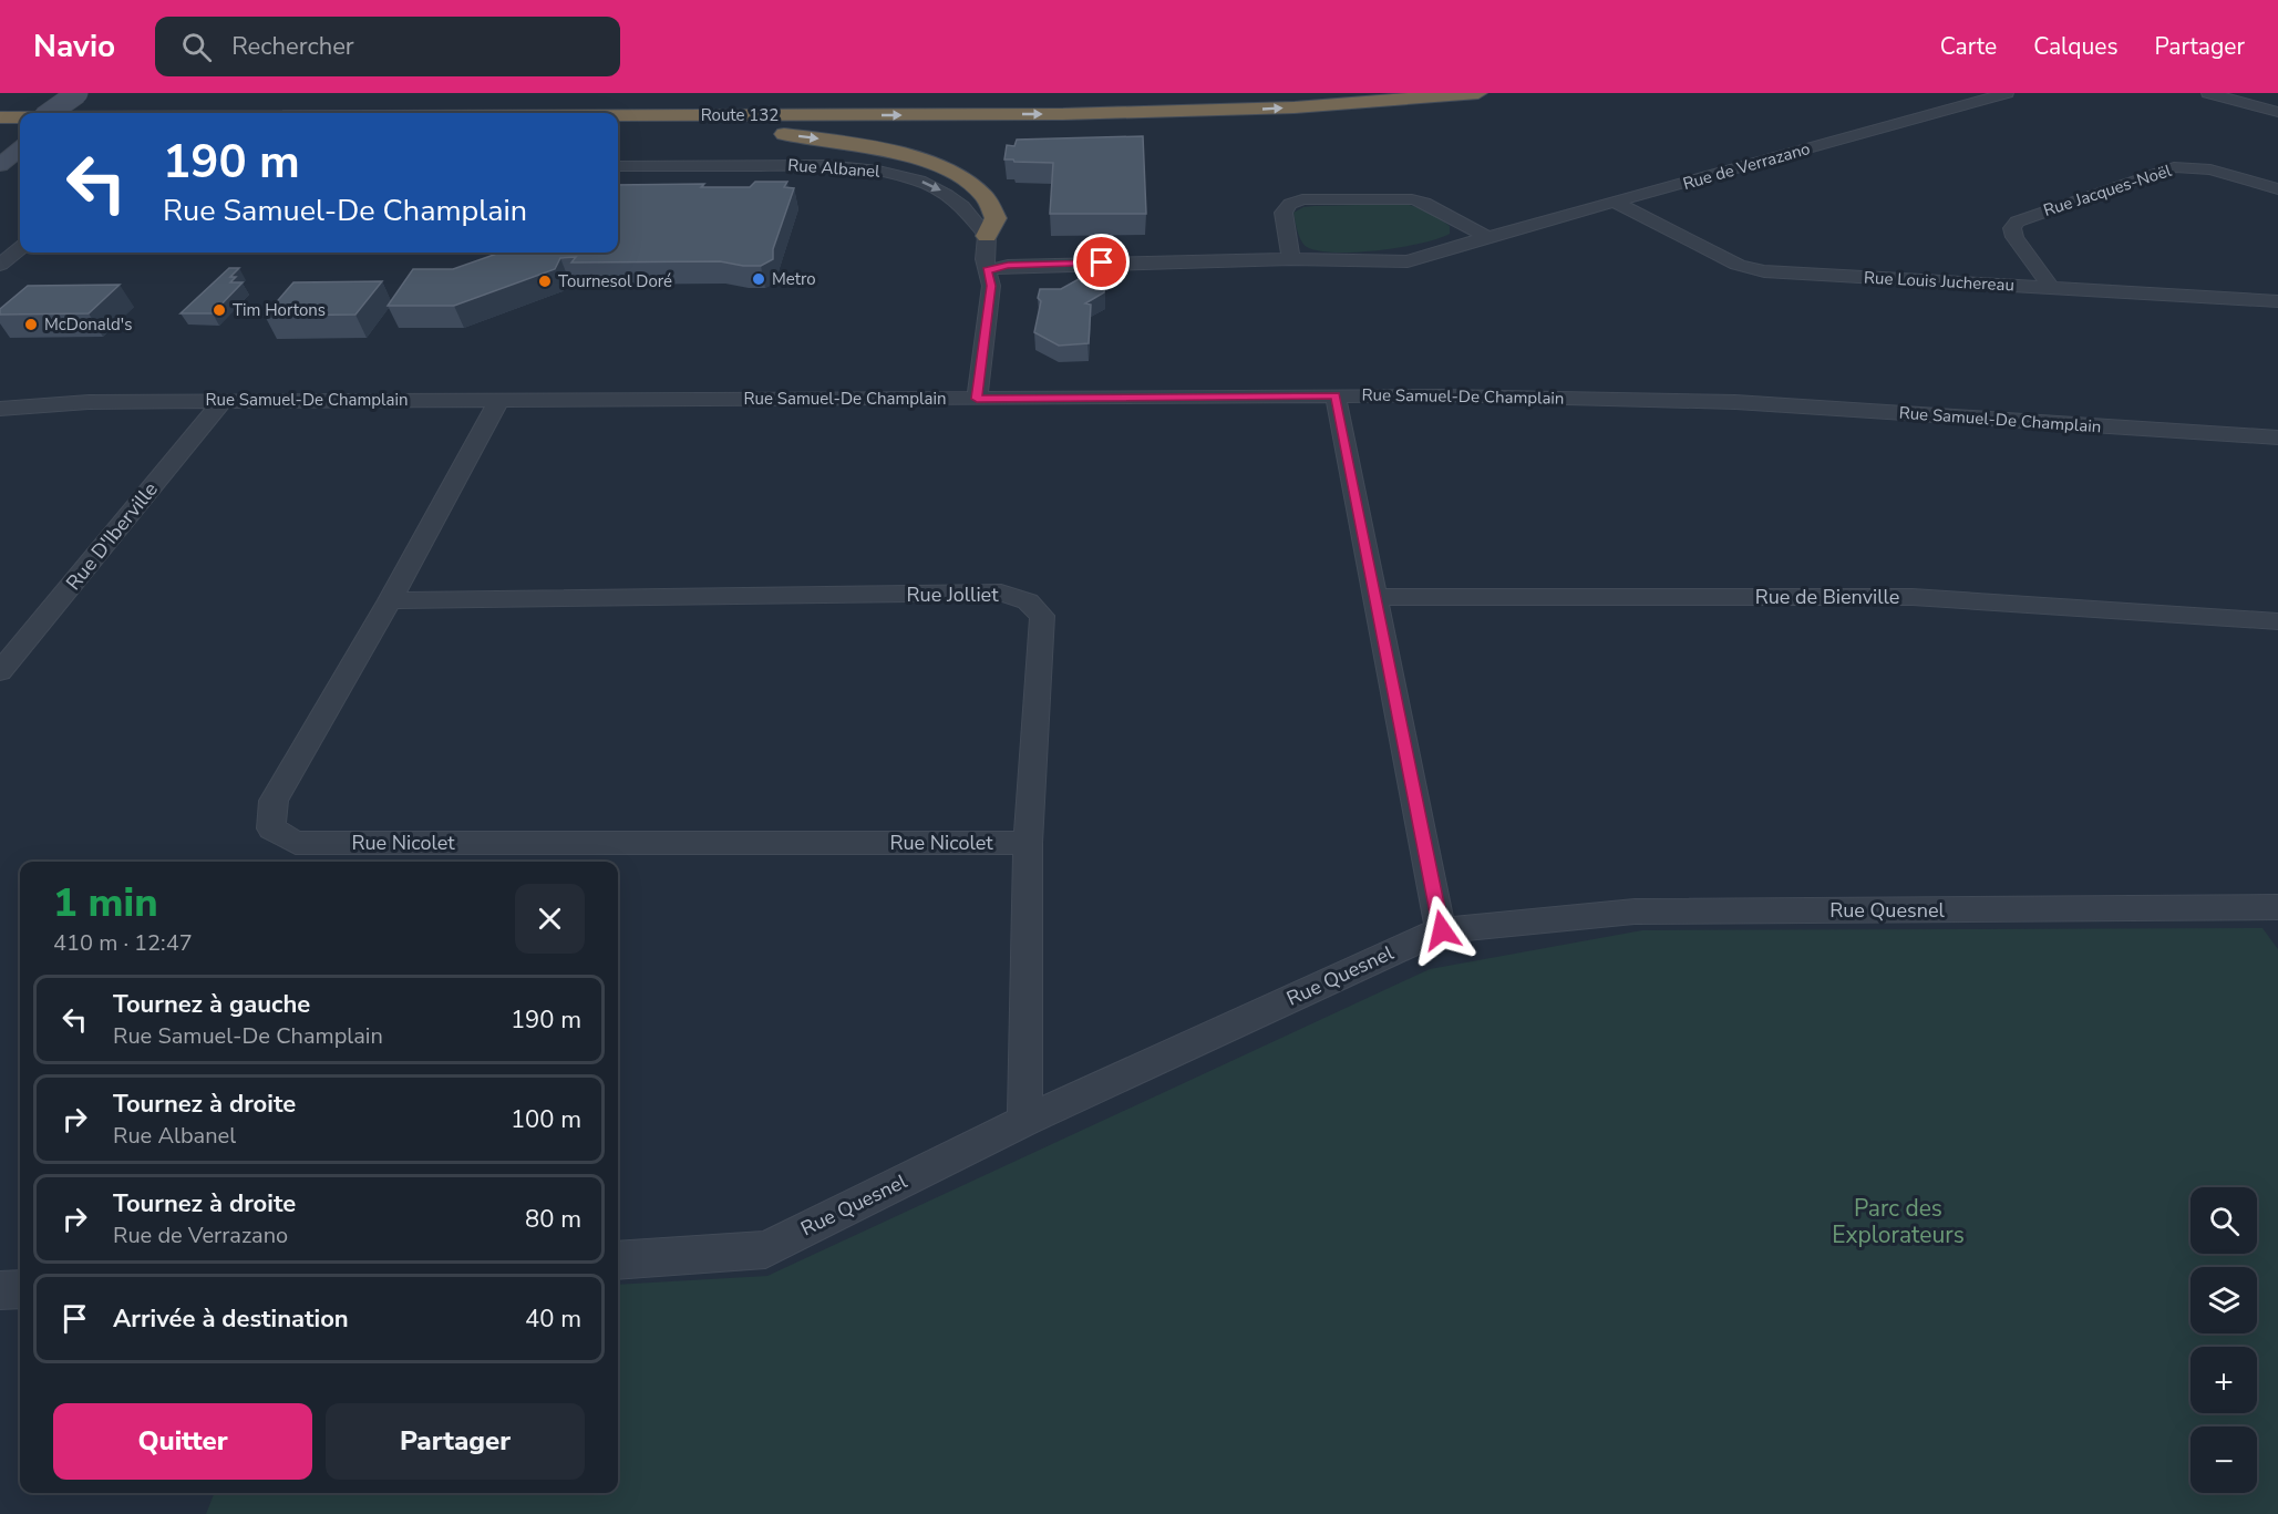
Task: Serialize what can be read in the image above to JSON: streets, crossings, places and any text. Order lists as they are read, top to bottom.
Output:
{
  "streets": {
    "highway": ["Route 132"],
    "street": [
      "Rue de Verrazano",
      "Rue Albanel",
      "Rue Jacques-Noël",
      "Rue Louis Juchereau",
      "Rue Samuel-De Champlain",
      "Rue D'Iberville",
      "Rue Jolliet",
      "Rue de Bienville",
      "Rue Nicolet",
      "Rue Quesnel"
    ]
  },
  "crossings": [
    ["Rue de Verrazano", "Rue Louis Juchereau"],
    ["Rue Jacques-Noël", "Rue Louis Juchereau"],
    ["Rue Samuel-De Champlain", "Rue D'Iberville"],
    ["Rue Samuel-De Champlain", "Rue Nicolet"],
    ["Rue Jolliet", "Rue Nicolet"],
    ["Rue Jolliet", "Rue Quesnel"]
  ],
  "one_way": ["Route 132", "Rue Albanel"],
  "parks": ["Parc des Explorateurs"],
  "places": [
    "Metro",
    "Tournesol Doré",
    "Tim Hortons",
    "McDonald's"
  ],
  "page": {
    "header": "Navio",
    "search": "Rechercher",
    "nav": ["Carte", "Calques", "Partager"],
    "turn": ["190 m", "Rue Samuel-De Champlain"],
    "heading": ["1 min", "410 m · 12:47"],
    "list": [
      {
        "name": "Tournez à gauche",
        "note": "Rue Samuel-De Champlain",
        "value": "190 m"
      },
      {
        "name": "Tournez à droite",
        "note": "Rue Albanel",
        "value": "100 m"
      },
      {
        "name": "Tournez à droite",
        "note": "Rue de Verrazano",
        "value": "80 m"
      },
      {
        "name": "Arrivée à destination",
        "value": "40 m"
      }
    ],
    "map_buttons": ["+", "−"],
    "buttons": ["Quitter", "Partager"]
  }
}
